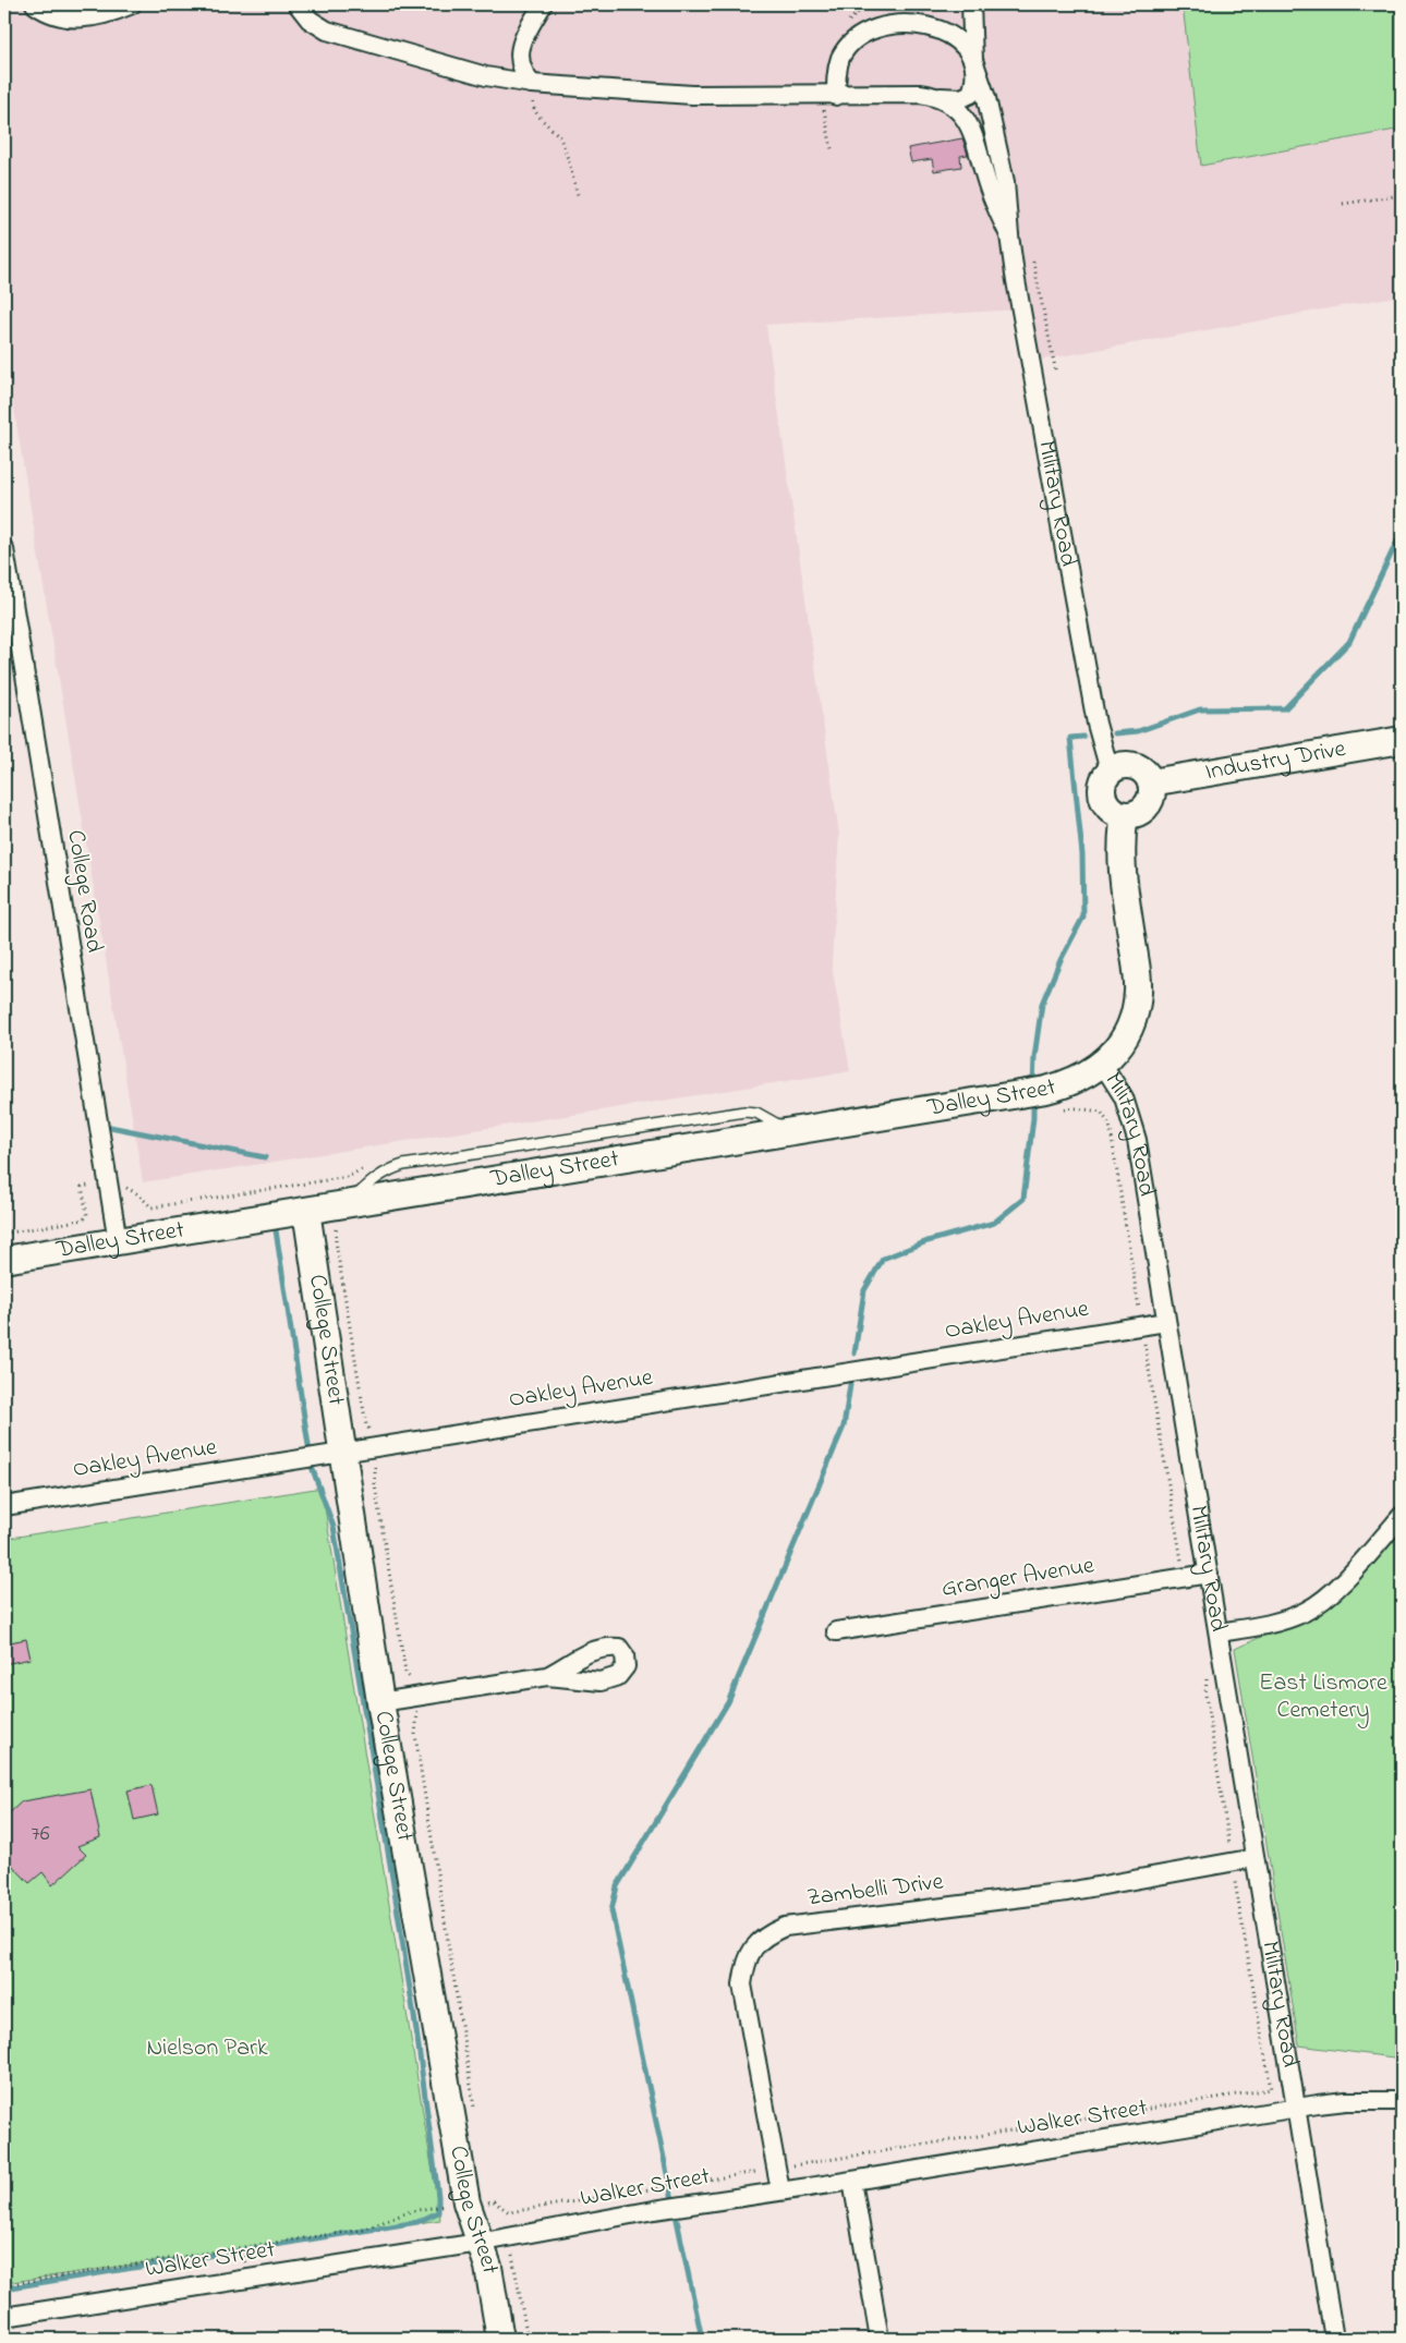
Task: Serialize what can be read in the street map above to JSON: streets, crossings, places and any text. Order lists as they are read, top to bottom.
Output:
{
  "streets": {
    "street": [
      "Military Road",
      "Industry Drive",
      "College Road",
      "Dalley Street",
      "Oakley Avenue",
      "College Street",
      "Granger Avenue",
      "Zambelli Drive",
      "Walker Street"
    ]
  },
  "crossings": [
    ["Military Road", "Industry Drive"],
    ["Military Road", "Dalley Street"],
    ["Military Road", "Oakley Avenue"],
    ["Military Road", "Granger Avenue"],
    ["Military Road", "Zambelli Drive"],
    ["Military Road", "Walker Street"],
    ["College Road", "Dalley Street"],
    ["Dalley Street", "College Street"],
    ["Oakley Avenue", "College Street"],
    ["College Street", "Walker Street"],
    ["Zambelli Drive", "Walker Street"]
  ],
  "parks": ["East Lismore Cemetery", "Nielson Park"],
  "house_numbers": ["76"]
}
